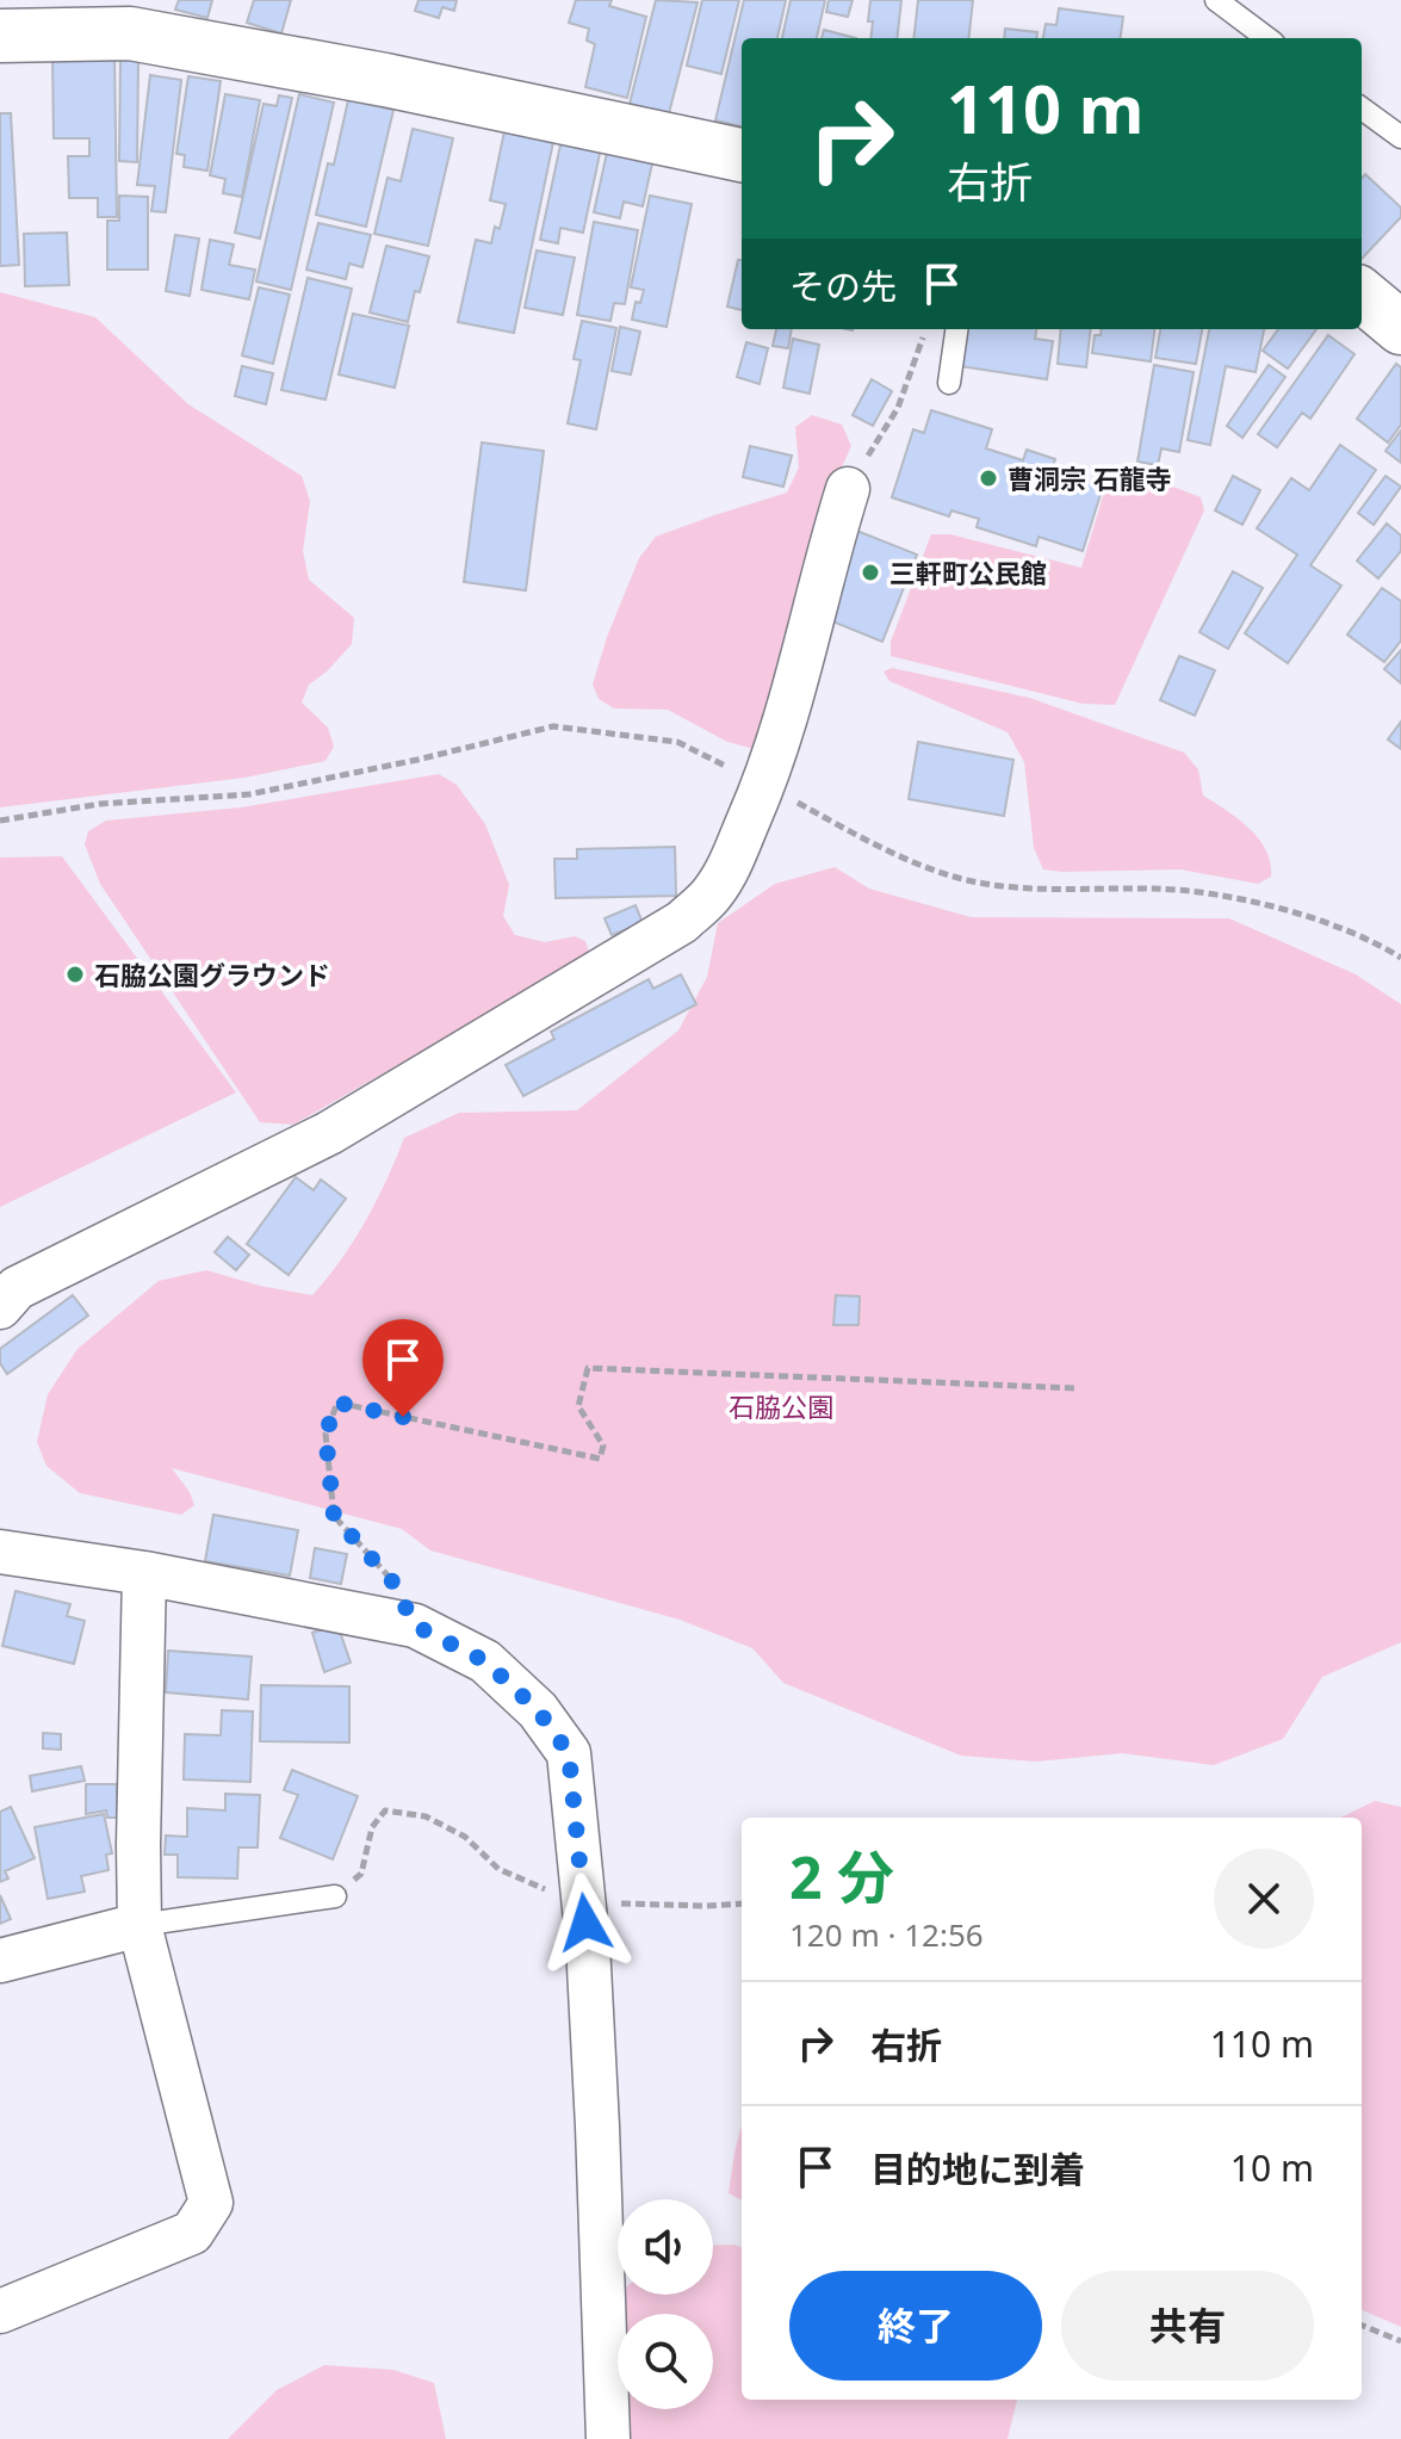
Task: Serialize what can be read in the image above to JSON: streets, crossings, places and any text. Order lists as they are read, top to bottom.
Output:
{
  "parks": ["石脇公園"],
  "places": ["曹洞宗 石龍寺", "三軒町公民館", "石脇公園グラウンド"],
  "page": {
    "turn": ["110 m", "右折"],
    "then": "その先",
    "heading": ["2 分", "120 m · 12:56"],
    "list": [
      {
        "name": "右折",
        "value": "110 m"
      },
      {
        "name": "目的地に到着",
        "value": "10 m"
      }
    ],
    "buttons": ["終了", "共有"]
  }
}
